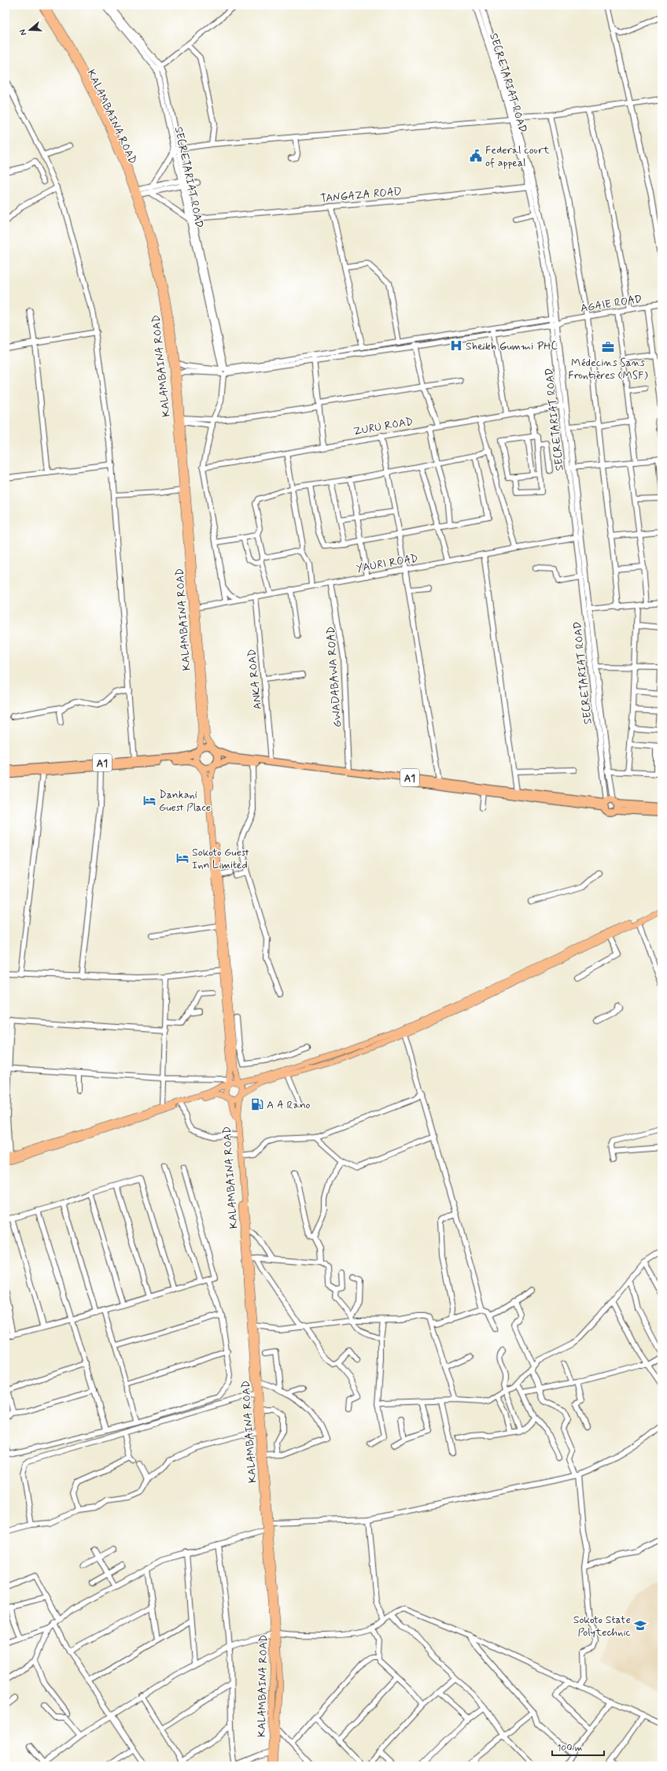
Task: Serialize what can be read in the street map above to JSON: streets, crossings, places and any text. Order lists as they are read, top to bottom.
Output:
{
  "streets": {
    "highway": ["A1"],
    "main road": ["KALAMBAINA ROAD"],
    "street": [
      "SECRETARIAT ROAD",
      "TANGAZA ROAD",
      "AGAIE ROAD",
      "ZURU ROAD",
      "YAURI ROAD",
      "GWADABAWA ROAD",
      "ANKA ROAD"
    ]
  },
  "crossings": [
    ["SECRETARIAT ROAD", "TANGAZA ROAD"],
    ["SECRETARIAT ROAD", "ZURU ROAD"],
    ["SECRETARIAT ROAD", "YAURI ROAD"],
    ["SECRETARIAT ROAD", "A1"],
    ["KALAMBAINA ROAD", "A1"],
    ["YAURI ROAD", "GWADABAWA ROAD"],
    ["YAURI ROAD", "ANKA ROAD"],
    ["GWADABAWA ROAD", "A1"],
    ["ANKA ROAD", "A1"]
  ],
  "places": {
    "public building": ["Federal court of appeal"],
    "hospital": ["Sheikh Gummi PHC"],
    "office": ["Médecins Sans Frontières (MSF)"],
    "hotel": ["Dankani Guest Place", "Sokoto Guest Inn Limited"],
    "fuel station": ["A A Rano"],
    "school or university": ["Sokoto State Polytechnic"]
  },
  "scale_bar": "100 m",
  "north": "left"
}
